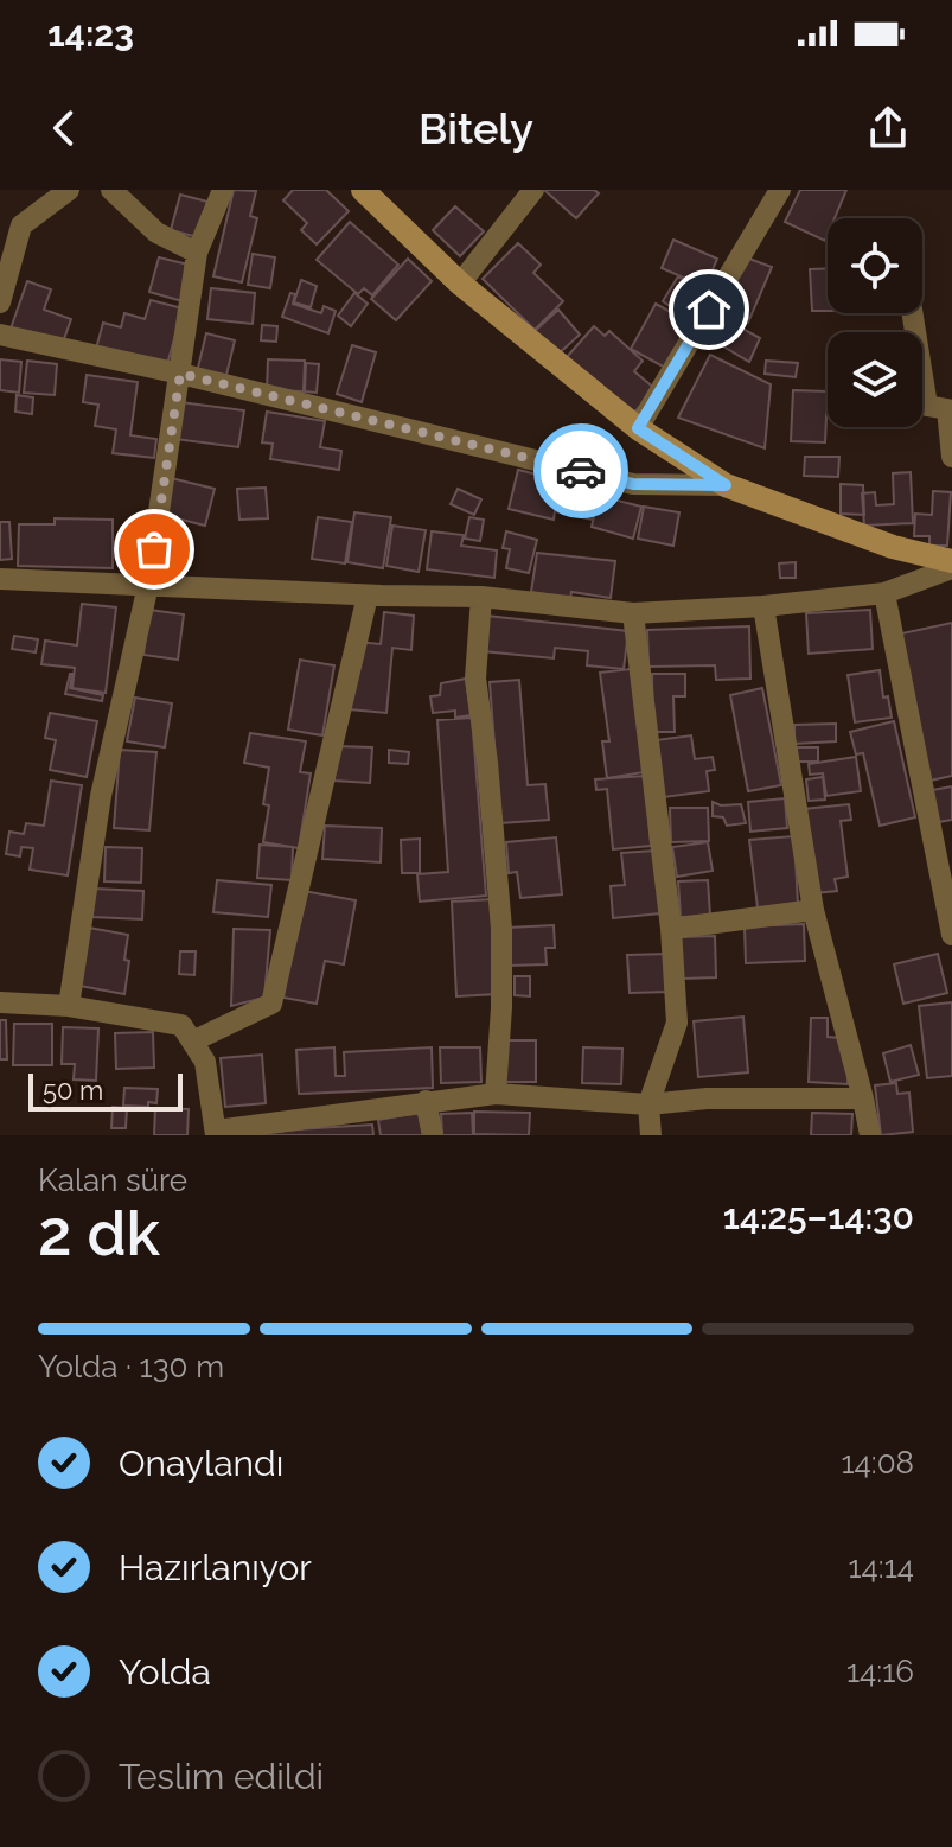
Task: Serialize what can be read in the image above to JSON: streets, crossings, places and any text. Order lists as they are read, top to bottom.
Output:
{
  "scale_bar": "50 m",
  "page": {
    "status": "14:23",
    "header": "Bitely",
    "scale": "50 m",
    "heading": ["2 dk", "Kalan süre", "14:25–14:30"],
    "bar": "Yolda · 130 m",
    "list": [
      ["Onaylandı", "14:08"],
      ["Hazırlanıyor", "14:14"],
      ["Yolda", "14:16"],
      "Teslim edildi"
    ]
  }
}
